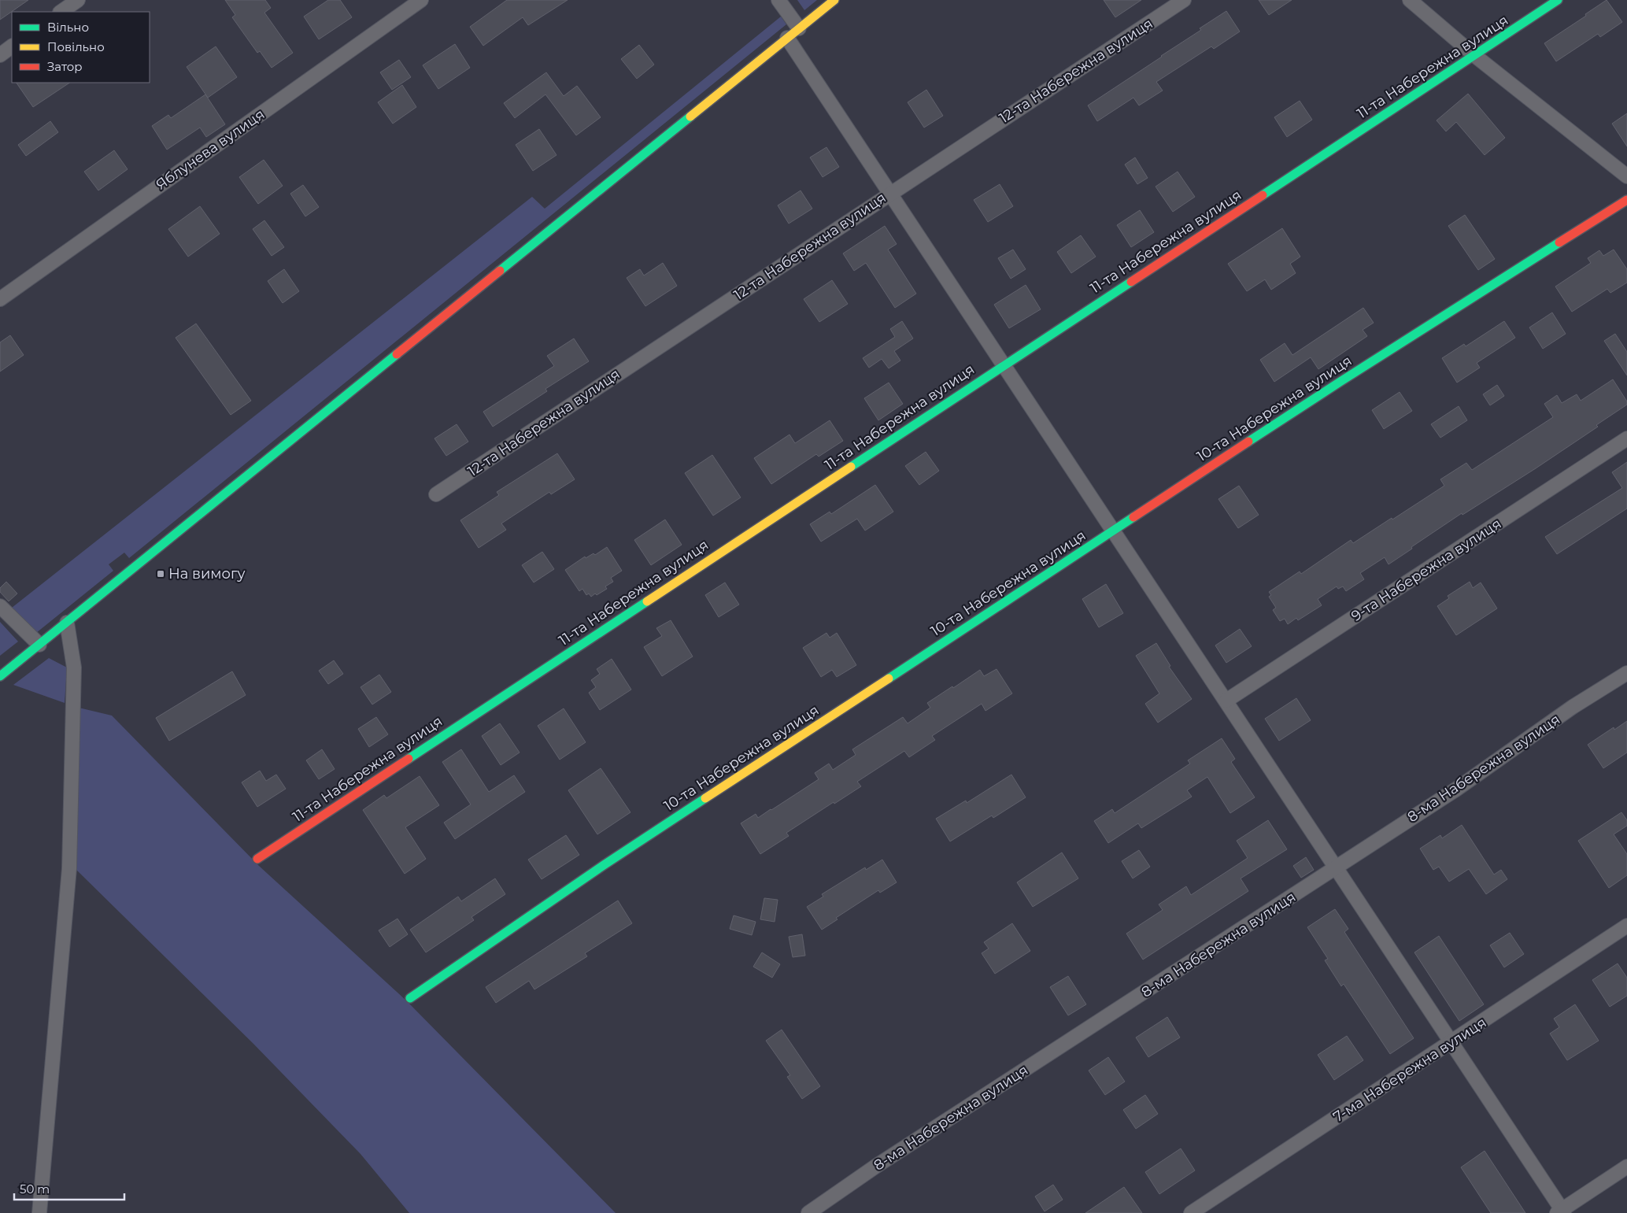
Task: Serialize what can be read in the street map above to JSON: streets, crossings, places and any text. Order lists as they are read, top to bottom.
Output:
{
  "streets": {
    "street": [
      "11-та Набережна вулиця",
      "12-та Набережна вулиця",
      "Яблунева вулиця",
      "10-та Набережна вулиця",
      "9-та Набережна вулиця",
      "8-ма Набережна вулиця",
      "7-ма Набережна вулиця"
    ]
  },
  "places": {
    "transit": ["На вимогу"]
  },
  "legend": ["Вільно", "Повільно", "Затор"],
  "scale_bar": "50 m"
}
